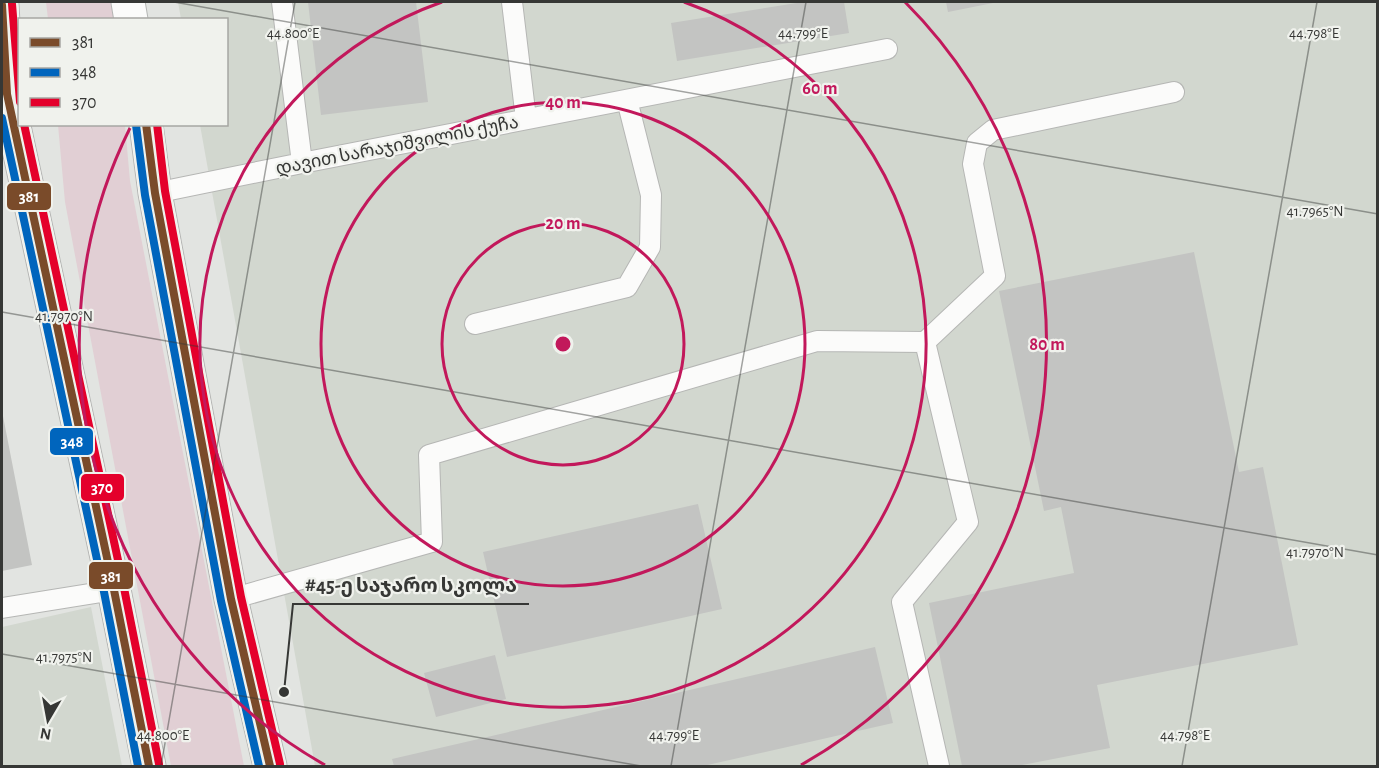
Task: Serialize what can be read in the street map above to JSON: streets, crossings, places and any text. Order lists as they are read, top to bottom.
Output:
{
  "streets": {
    "lane": ["დავით სარაჯიშვილის ქუჩა"]
  },
  "places": ["#45-ე საჯარო სკოლა"],
  "lines": ["transit line 370", "transit line 381", "transit line 348"],
  "legend": ["381", "348", "370"],
  "north": "bottom",
  "coordinates": [
    "44.798°E",
    "44.800°E",
    "44.799°E",
    "41.7965°N",
    "41.7970°N",
    "41.7975°N"
  ],
  "rings": [
    "60 m",
    "40 m",
    "20 m",
    "80 m"
  ]
}
